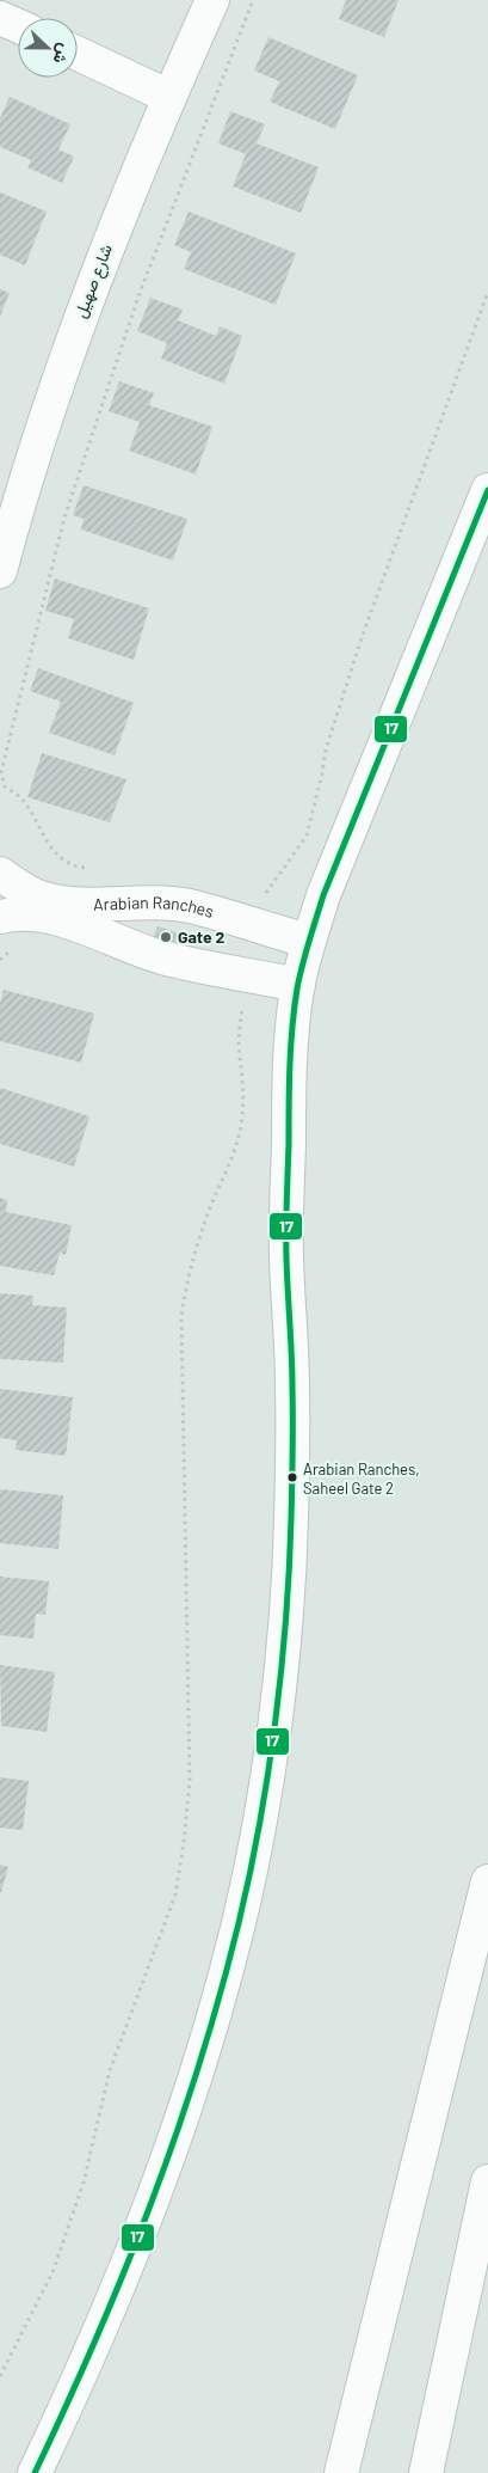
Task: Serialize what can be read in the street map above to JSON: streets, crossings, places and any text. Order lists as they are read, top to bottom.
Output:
{
  "streets": {
    "main road": ["شارع صهيل", "Arabian Ranches"]
  },
  "places": ["Gate 2", "Arabian Ranches, Saheel Gate 2"],
  "lines": ["transit line 17"],
  "north": "right"
}
